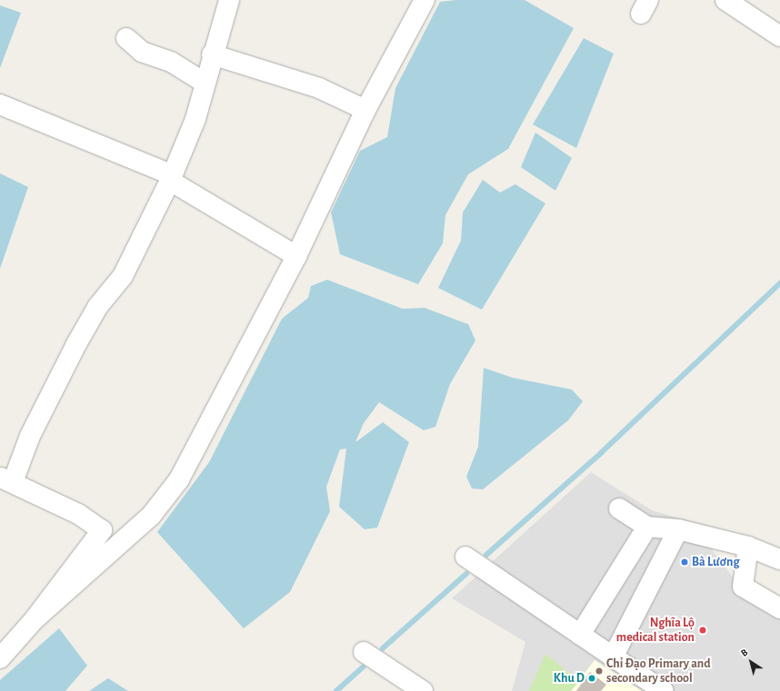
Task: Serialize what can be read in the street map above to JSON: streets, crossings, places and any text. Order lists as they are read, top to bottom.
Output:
{
  "places": [
    "Bà Lương",
    "Nghĩa Lộ medical station",
    "Chỉ Đạo Primary and secondary school",
    "Khu D"
  ],
  "north": "top left"
}
